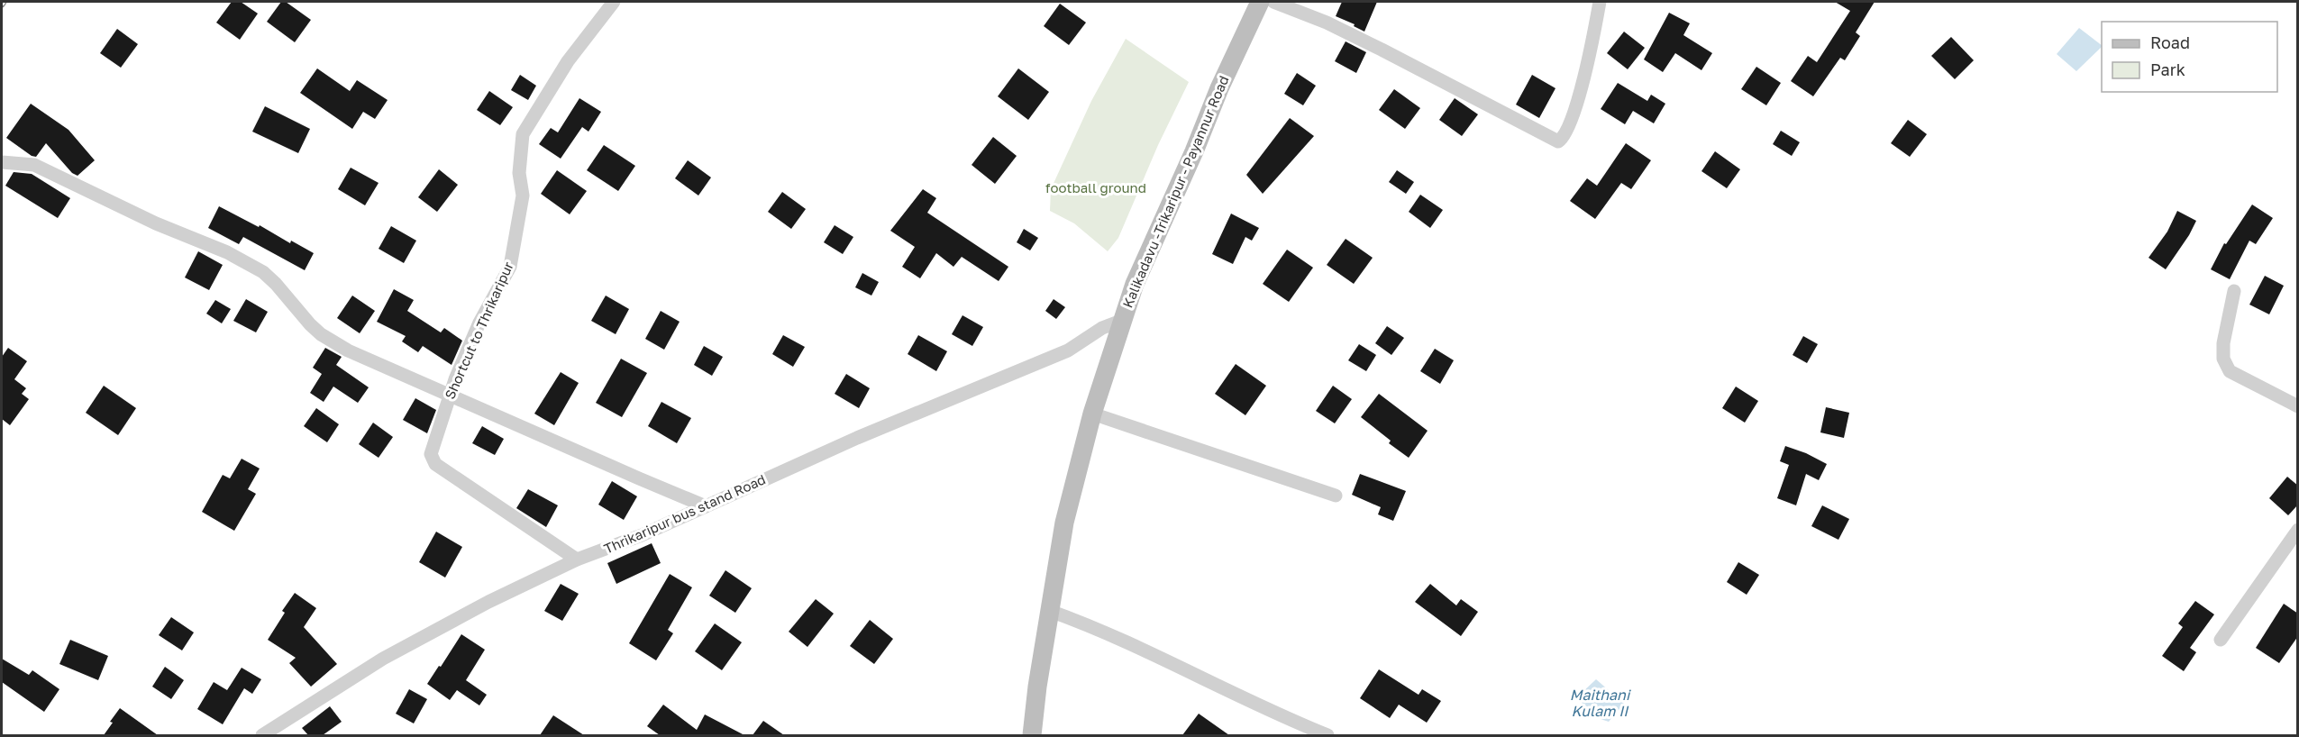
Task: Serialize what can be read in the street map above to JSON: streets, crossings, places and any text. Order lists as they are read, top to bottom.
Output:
{
  "streets": {
    "main road": ["Kalikadavu -Trikaripur - Payannur Road"],
    "street": ["Shortcut to Thrikaripur", "Thrikaripur bus stand Road"]
  },
  "crossings": [
    ["Kalikadavu -Trikaripur - Payannur Road", "Thrikaripur bus stand Road"],
    ["Shortcut to Thrikaripur", "Thrikaripur bus stand Road"]
  ],
  "water": ["Maithani Kulam II"],
  "parks": ["football ground"],
  "legend": ["Road", "Park"]
}
